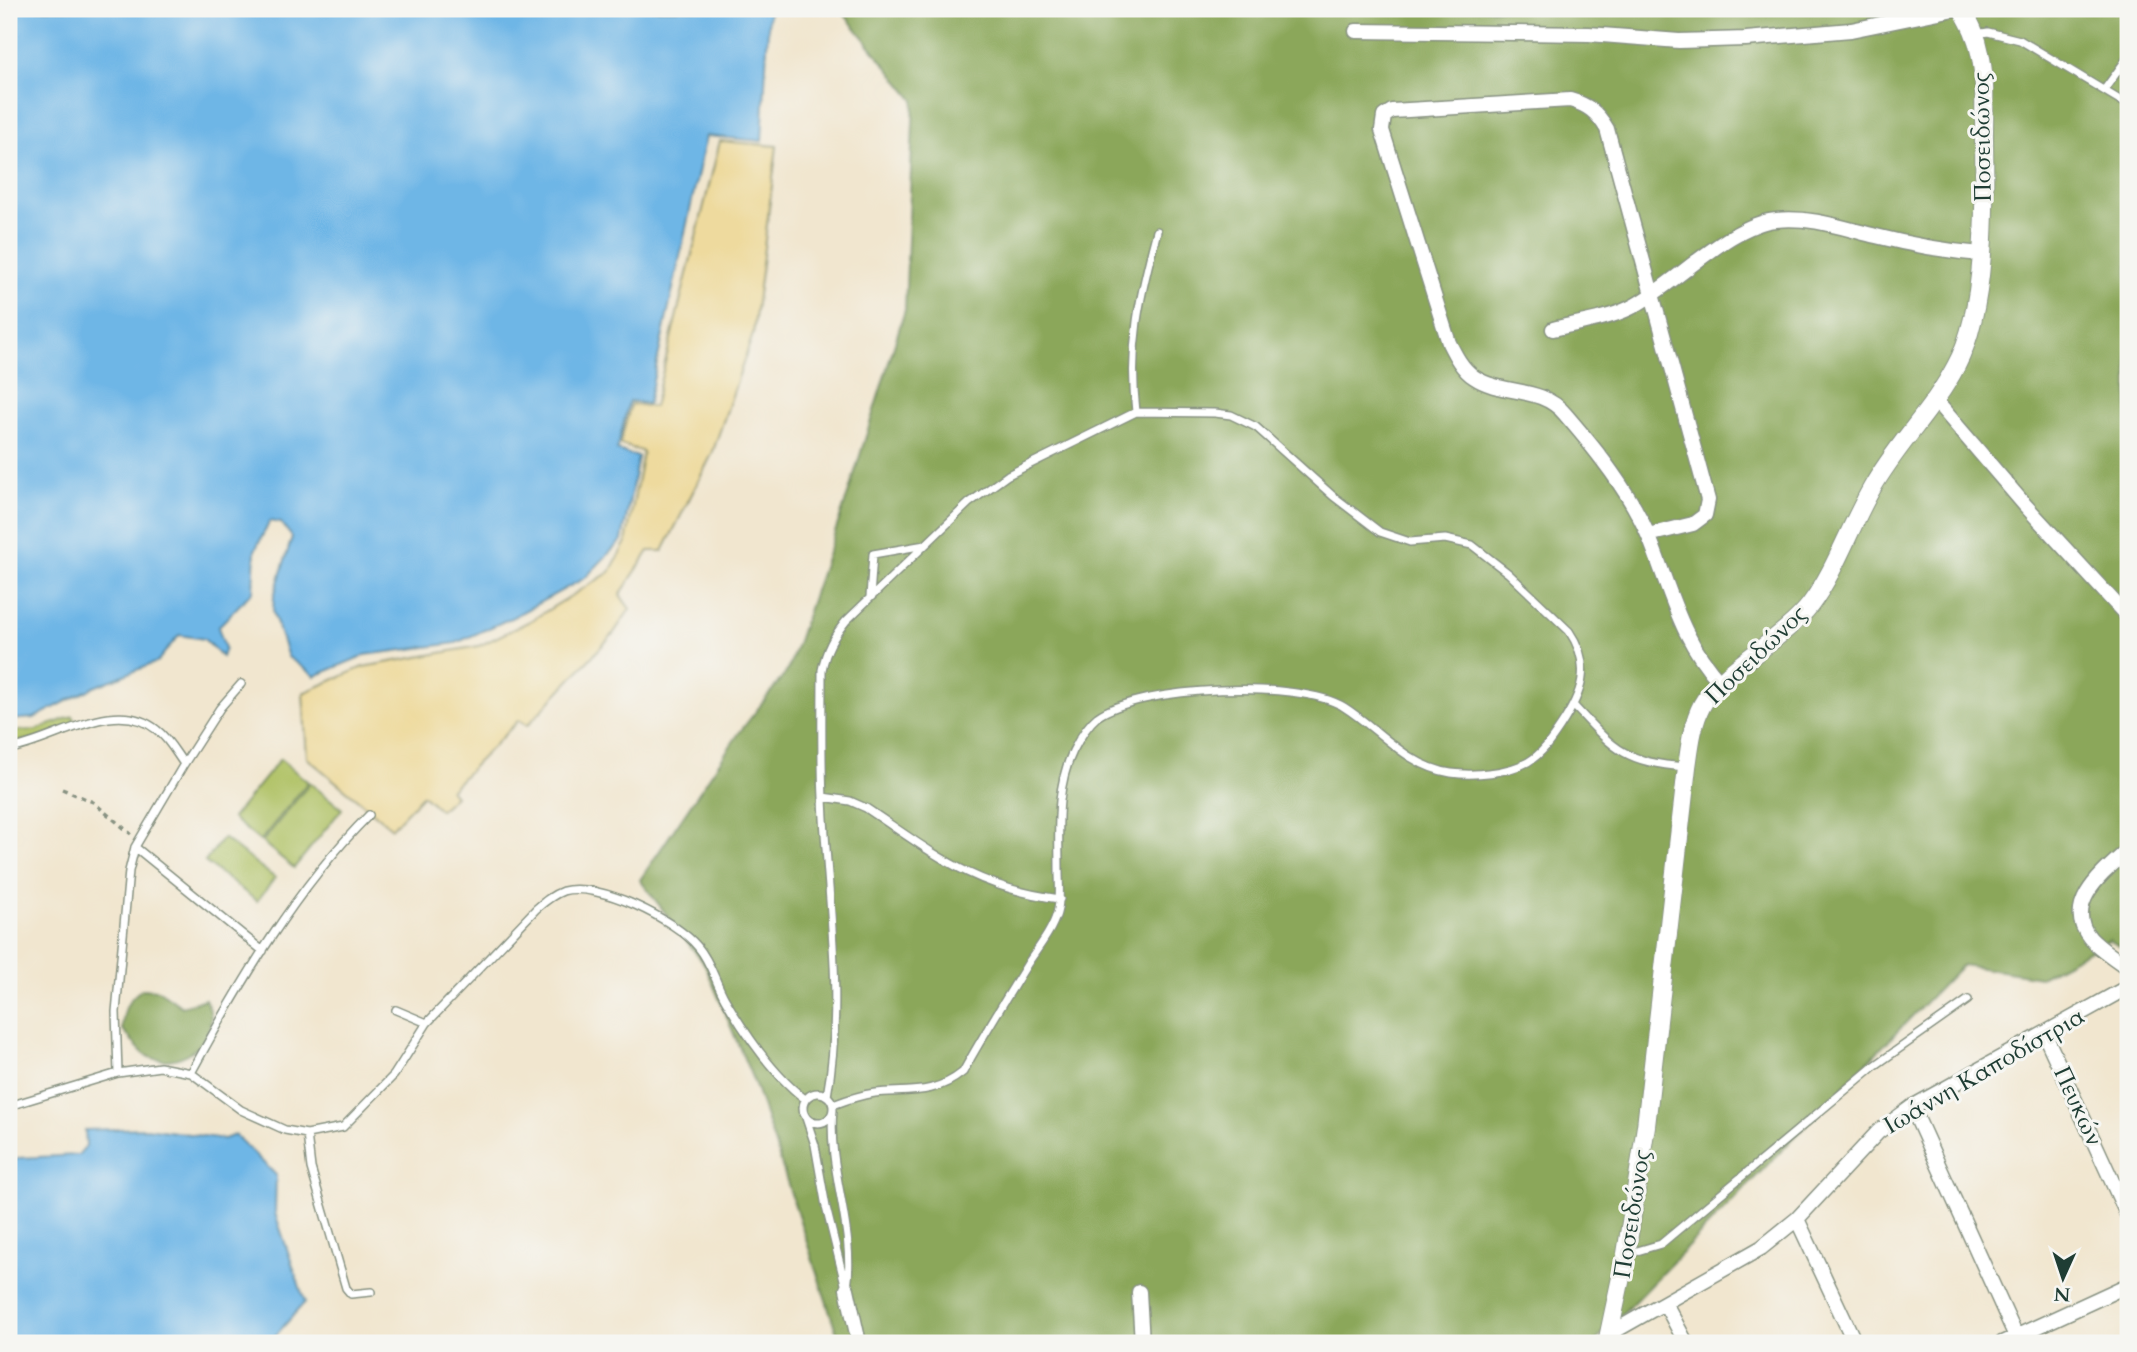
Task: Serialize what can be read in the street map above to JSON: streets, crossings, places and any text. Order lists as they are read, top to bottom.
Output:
{
  "streets": {
    "street": ["Ποσειδώνος", "Ιωάννη Καποδίστρια", "Πευκών"]
  },
  "crossings": [
    ["Ποσειδώνος", "Ιωάννη Καποδίστρια"],
    ["Ιωάννη Καποδίστρια", "Πευκών"]
  ],
  "north": "bottom"
}
